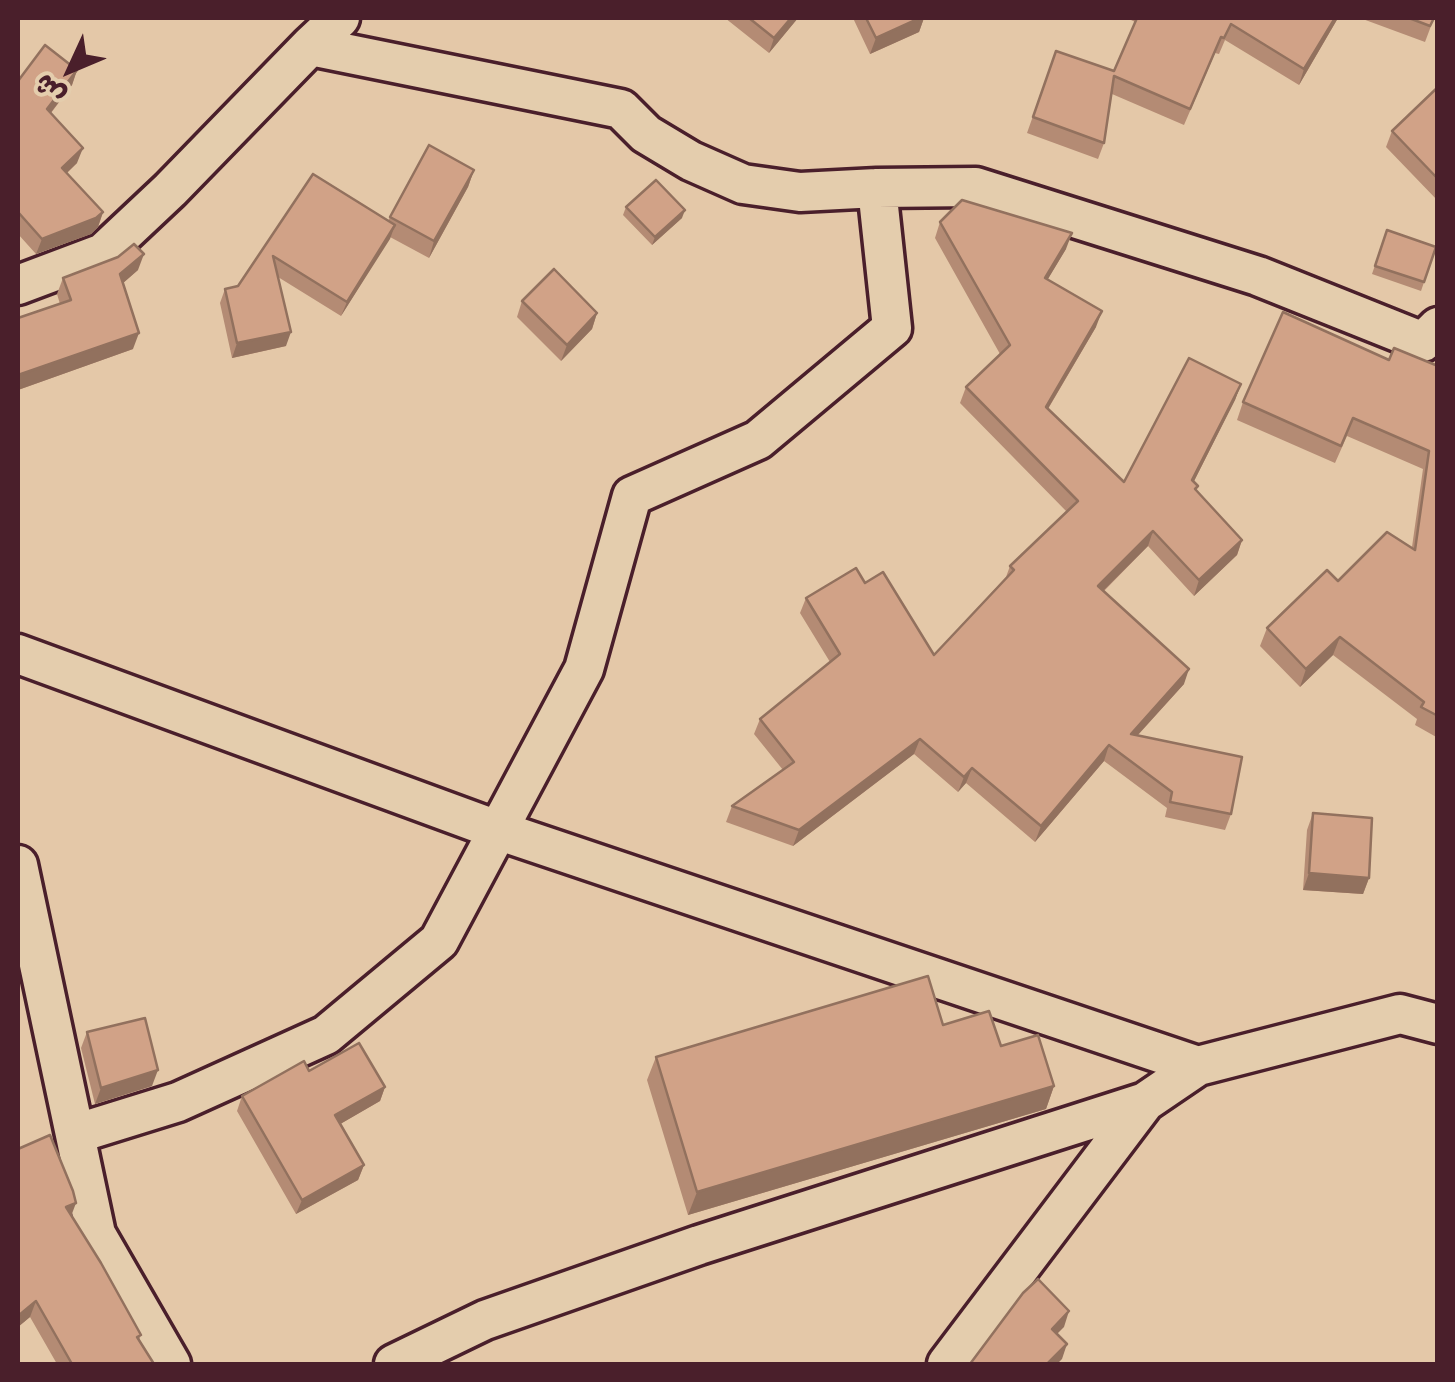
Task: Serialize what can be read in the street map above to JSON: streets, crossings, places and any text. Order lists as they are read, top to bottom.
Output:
{
  "north": "bottom left"
}
